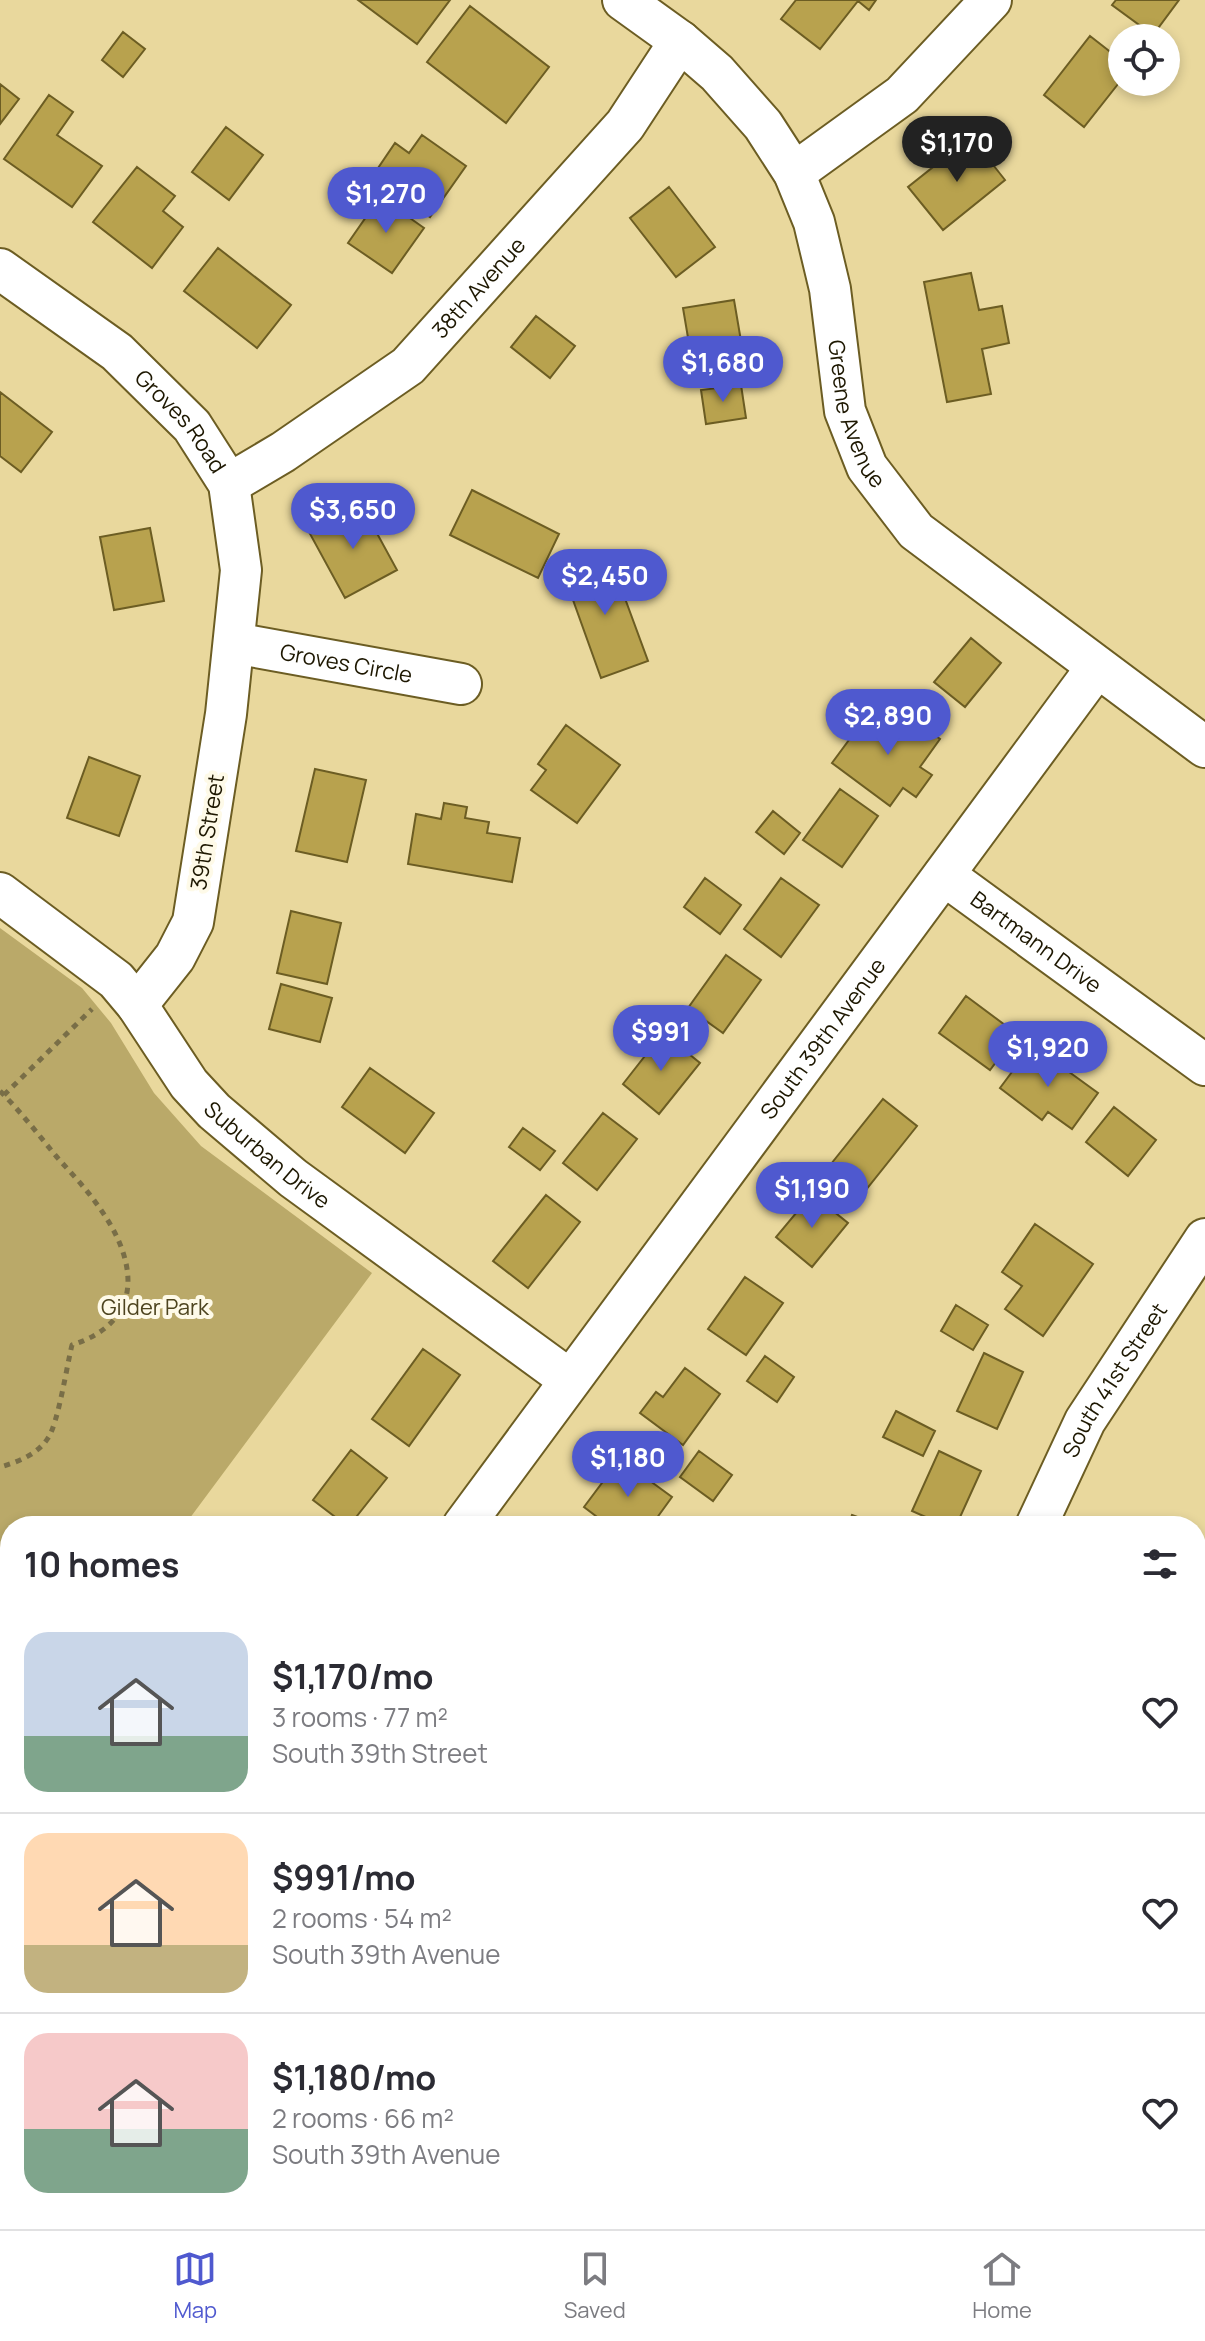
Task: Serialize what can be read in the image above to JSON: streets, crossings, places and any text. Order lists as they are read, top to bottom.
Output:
{
  "streets": {
    "street": [
      "38th Avenue",
      "Greene Avenue",
      "Groves Road",
      "Groves Circle",
      "39th Street",
      "Bartmann Drive",
      "South 39th Avenue",
      "Suburban Drive",
      "South 41st Street"
    ]
  },
  "crossings": [
    ["38th Avenue", "Greene Avenue"],
    ["38th Avenue", "Groves Road"],
    ["Greene Avenue", "South 39th Avenue"],
    ["Groves Road", "Groves Circle"],
    ["Groves Road", "39th Street"],
    ["Groves Circle", "39th Street"],
    ["39th Street", "Suburban Drive"],
    ["Bartmann Drive", "South 39th Avenue"],
    ["South 39th Avenue", "Suburban Drive"]
  ],
  "parks": ["Gilder Park"],
  "page": {
    "price": [
      "$1,170",
      "$1,270",
      "$1,680",
      "$3,650",
      "$2,450",
      "$2,890",
      "$991",
      "$1,920",
      "$1,190",
      "$1,180"
    ],
    "heading": "10 homes",
    "list": [
      {
        "name": "$1,170/mo",
        "note": "3 rooms · 77 m² · South 39th Street"
      },
      {
        "name": "$991/mo",
        "note": "2 rooms · 54 m² · South 39th Avenue"
      },
      {
        "name": "$1,180/mo",
        "note": "2 rooms · 66 m² · South 39th Avenue"
      }
    ],
    "tabs": ["Map", "Saved", "Home"]
  }
}
